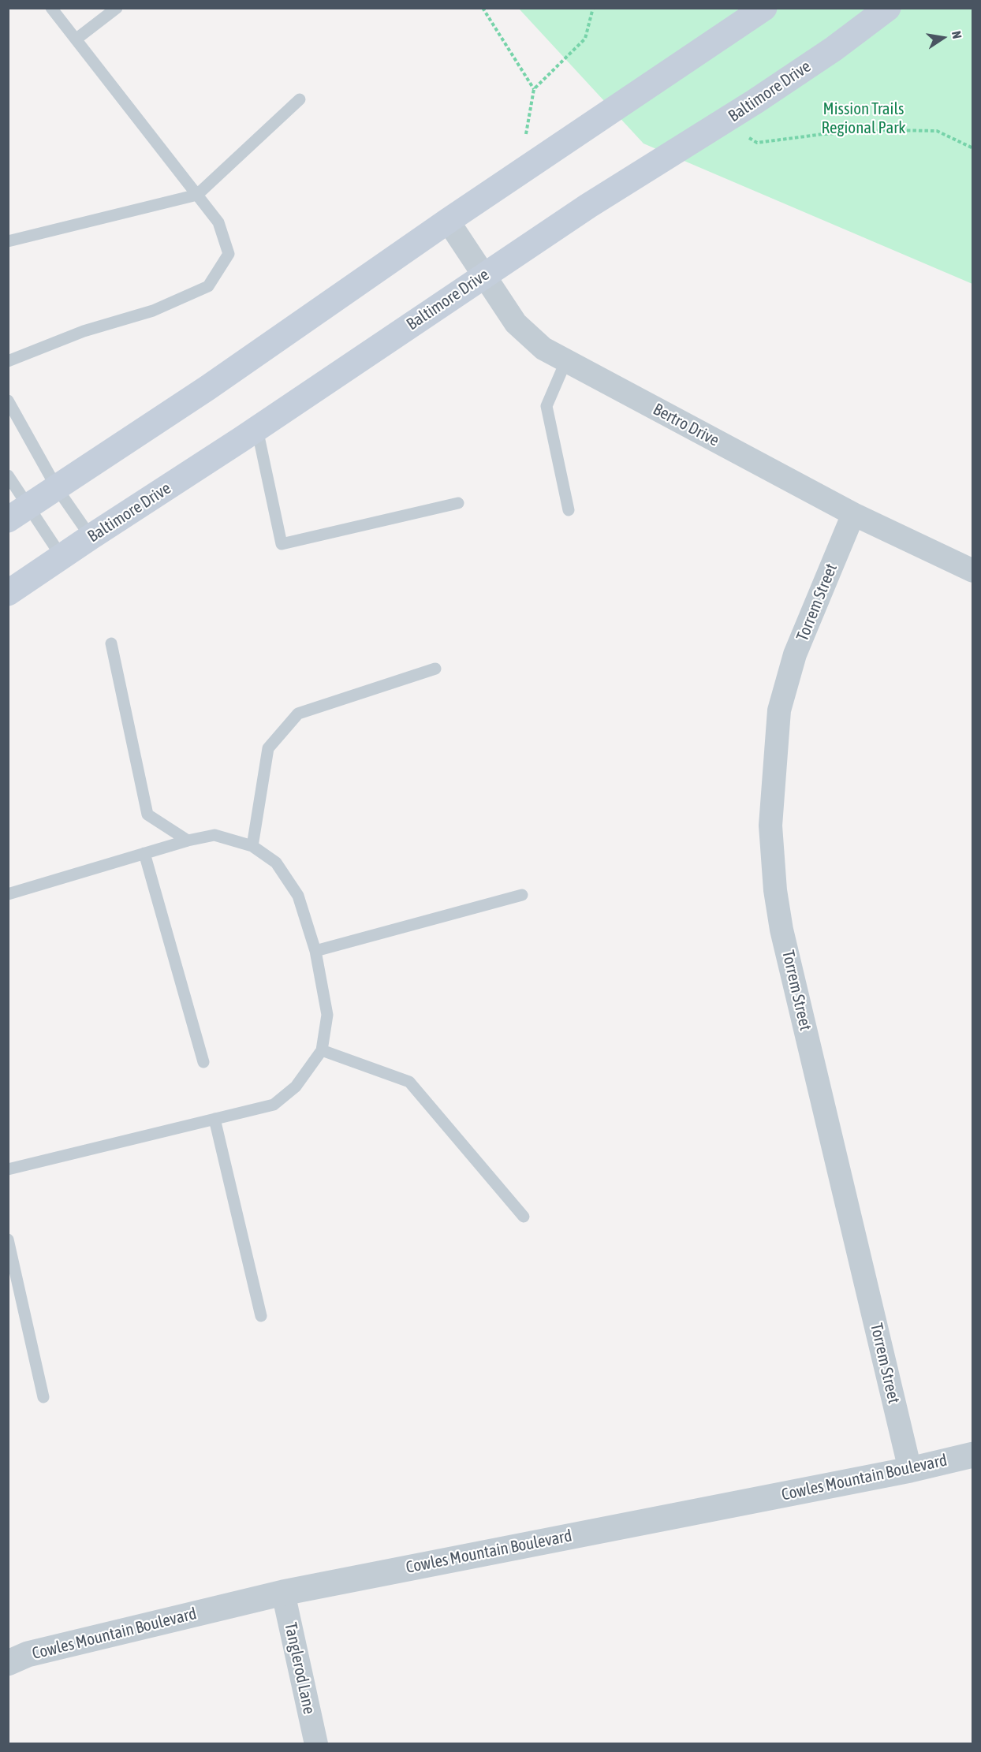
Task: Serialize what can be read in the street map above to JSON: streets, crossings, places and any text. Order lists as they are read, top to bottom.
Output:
{
  "streets": {
    "main road": ["Baltimore Drive"],
    "street": [
      "Bertro Drive",
      "Torrem Street",
      "Cowles Mountain Boulevard",
      "Tanglerod Lane"
    ]
  },
  "crossings": [
    ["Baltimore Drive", "Bertro Drive"],
    ["Bertro Drive", "Torrem Street"],
    ["Torrem Street", "Cowles Mountain Boulevard"],
    ["Cowles Mountain Boulevard", "Tanglerod Lane"]
  ],
  "parks": ["Mission Trails Regional Park"],
  "north": "right"
}
